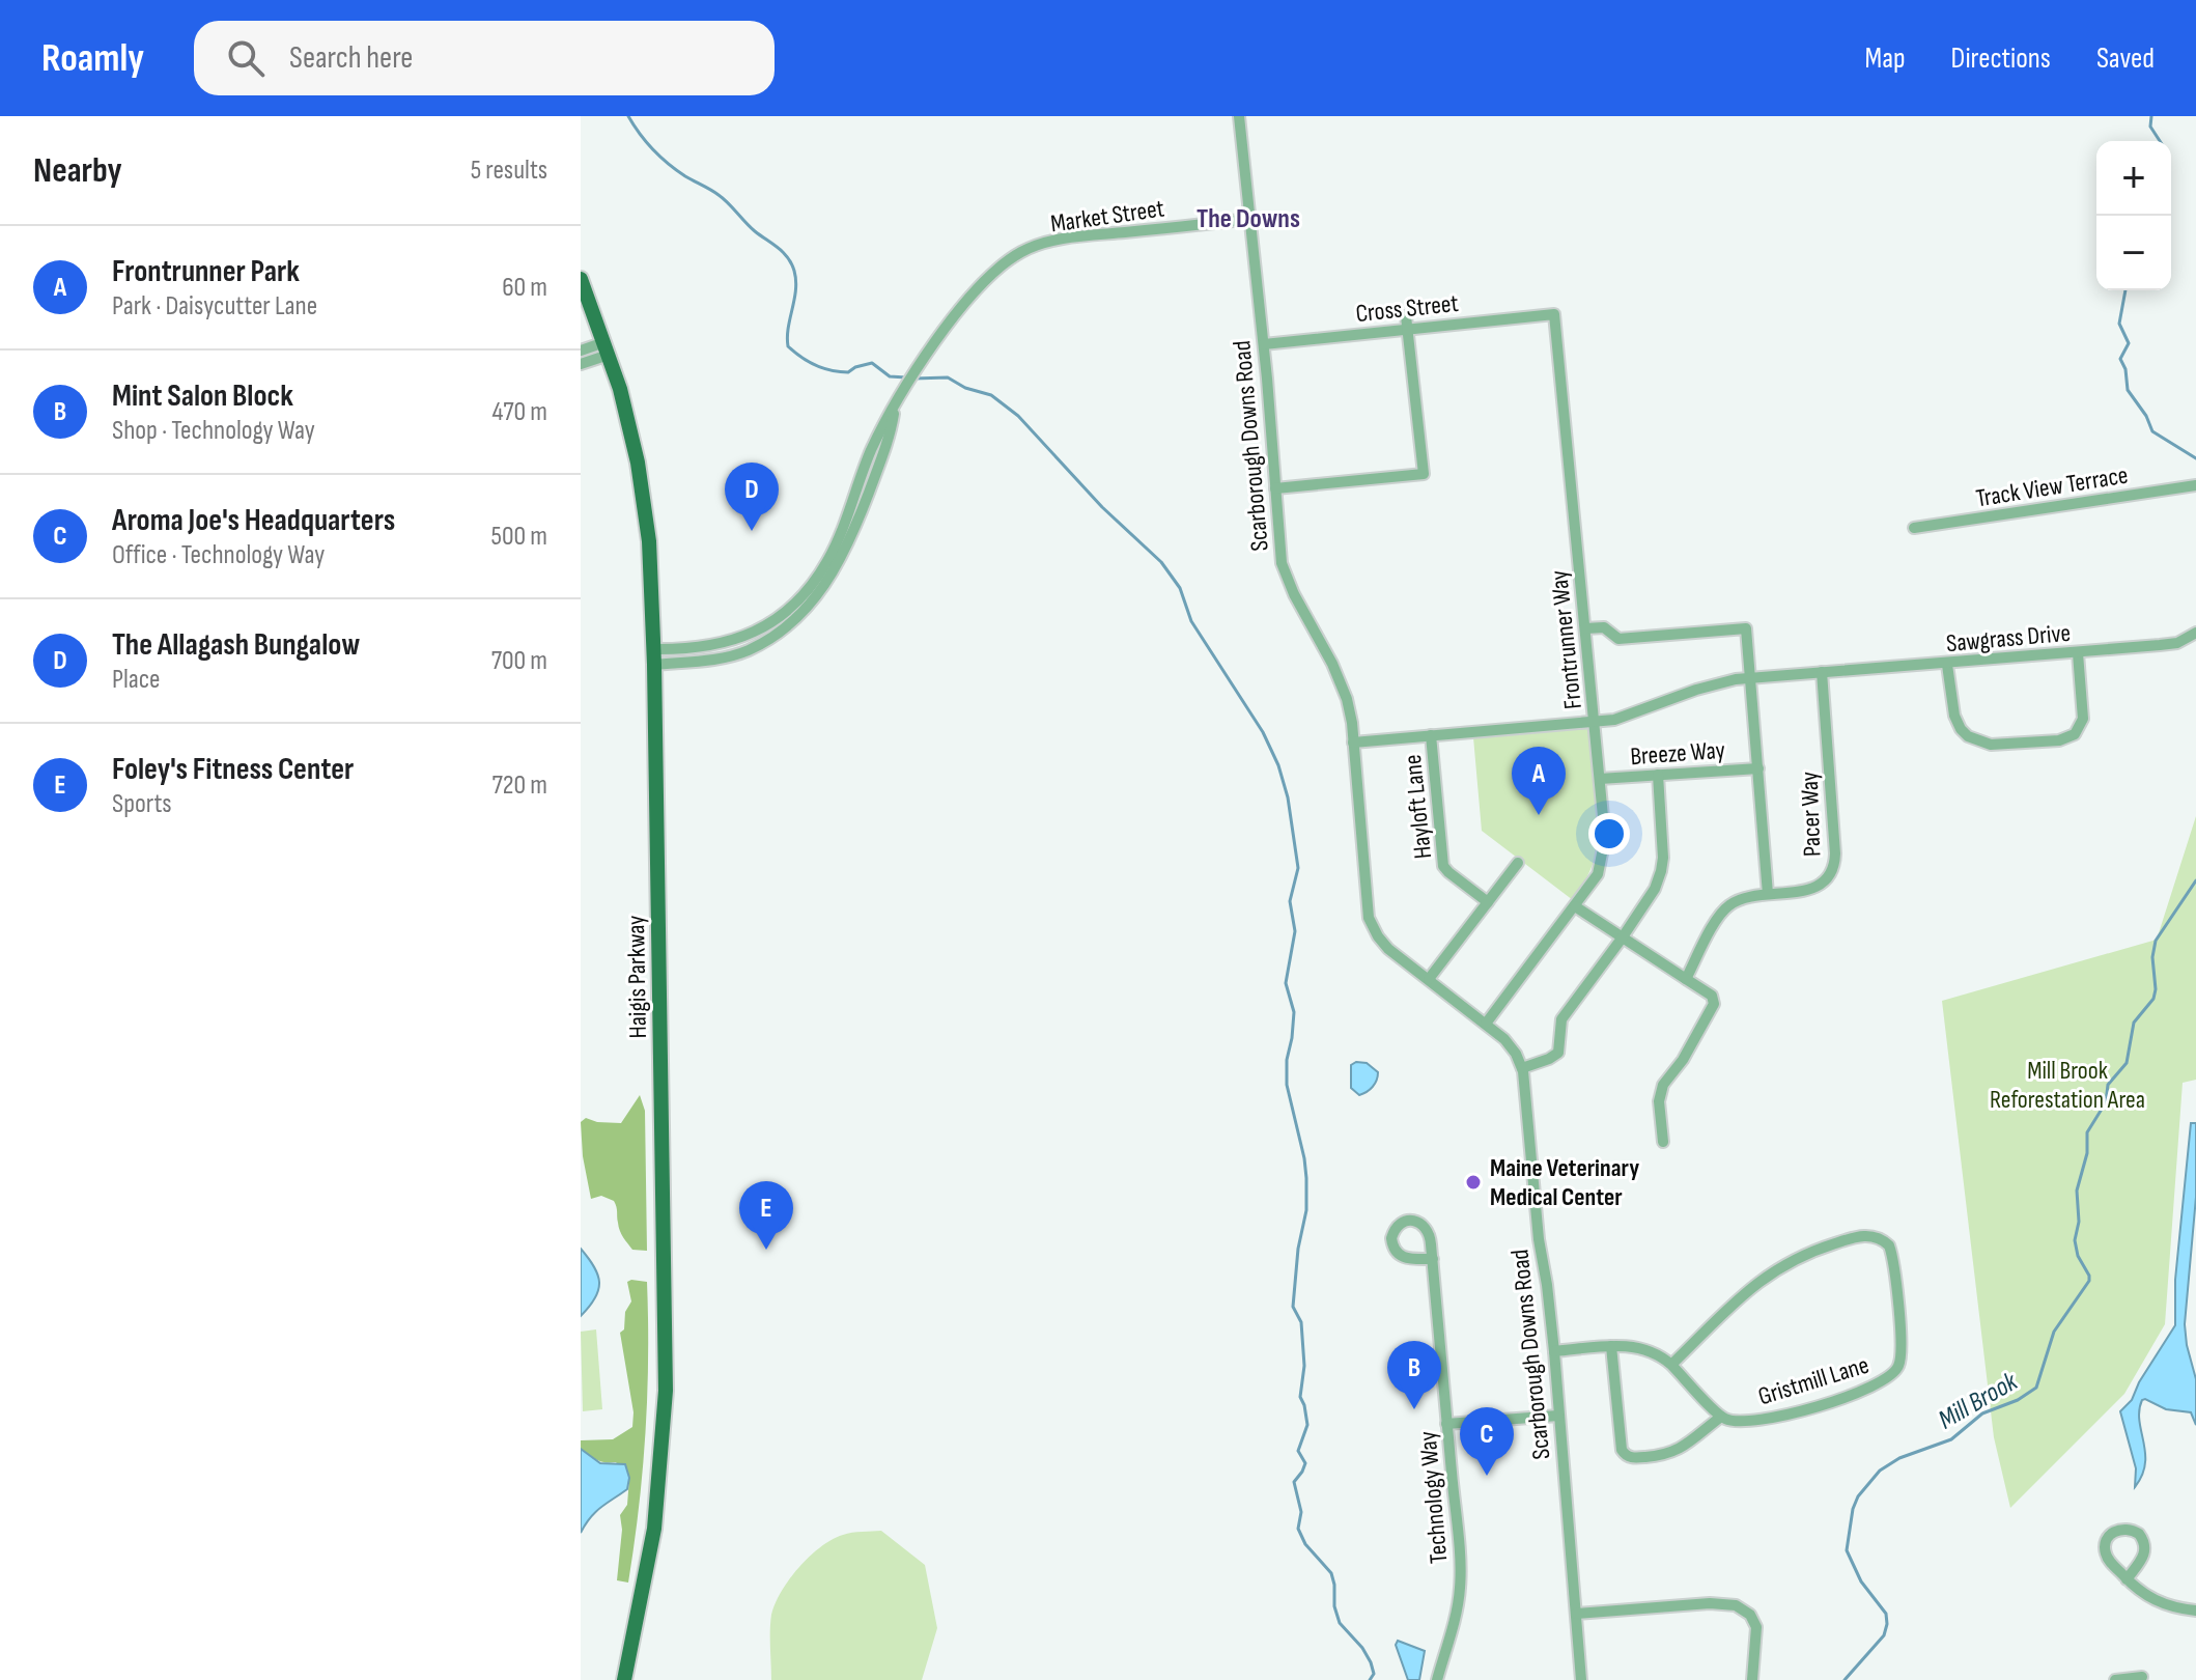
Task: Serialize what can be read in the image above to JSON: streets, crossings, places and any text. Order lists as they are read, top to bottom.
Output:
{
  "streets": {
    "main road": ["Haigis Parkway"],
    "street": [
      "Market Street",
      "Cross Street",
      "Scarborough Downs Road",
      "Track View Terrace",
      "Sawgrass Drive",
      "Frontrunner Way",
      "Breeze Way",
      "Hayloft Lane",
      "Pacer Way",
      "Gristmill Lane",
      "Technology Way"
    ]
  },
  "crossings": [
    ["Market Street", "Scarborough Downs Road"],
    ["Market Street", "Haigis Parkway"],
    ["Cross Street", "Scarborough Downs Road"],
    ["Cross Street", "Frontrunner Way"],
    ["Scarborough Downs Road", "Sawgrass Drive"],
    ["Scarborough Downs Road", "Frontrunner Way"],
    ["Sawgrass Drive", "Frontrunner Way"],
    ["Sawgrass Drive", "Hayloft Lane"],
    ["Sawgrass Drive", "Pacer Way"],
    ["Frontrunner Way", "Breeze Way"]
  ],
  "districts": ["The Downs"],
  "water": ["Mill Brook"],
  "parks": ["Mill Brook Reforestation Area"],
  "places": ["Maine Veterinary Medical Center"],
  "page": {
    "header": "Roamly",
    "search": "Search here",
    "nav": ["Map", "Directions", "Saved"],
    "heading": ["Nearby", "5 results"],
    "map_buttons": ["+", "−"],
    "list": [
      {
        "mark": "A",
        "name": "Frontrunner Park",
        "note": "Park · Daisycutter Lane",
        "value": "60 m"
      },
      {
        "mark": "B",
        "name": "Mint Salon Block",
        "note": "Shop · Technology Way",
        "value": "470 m"
      },
      {
        "mark": "C",
        "name": "Aroma Joe's Headquarters",
        "note": "Office · Technology Way",
        "value": "500 m"
      },
      {
        "mark": "D",
        "name": "The Allagash Bungalow",
        "note": "Place",
        "value": "700 m"
      },
      {
        "mark": "E",
        "name": "Foley's Fitness Center",
        "note": "Sports",
        "value": "720 m"
      }
    ],
    "pins": [
      "D",
      "A",
      "E",
      "B",
      "C"
    ]
  }
}
